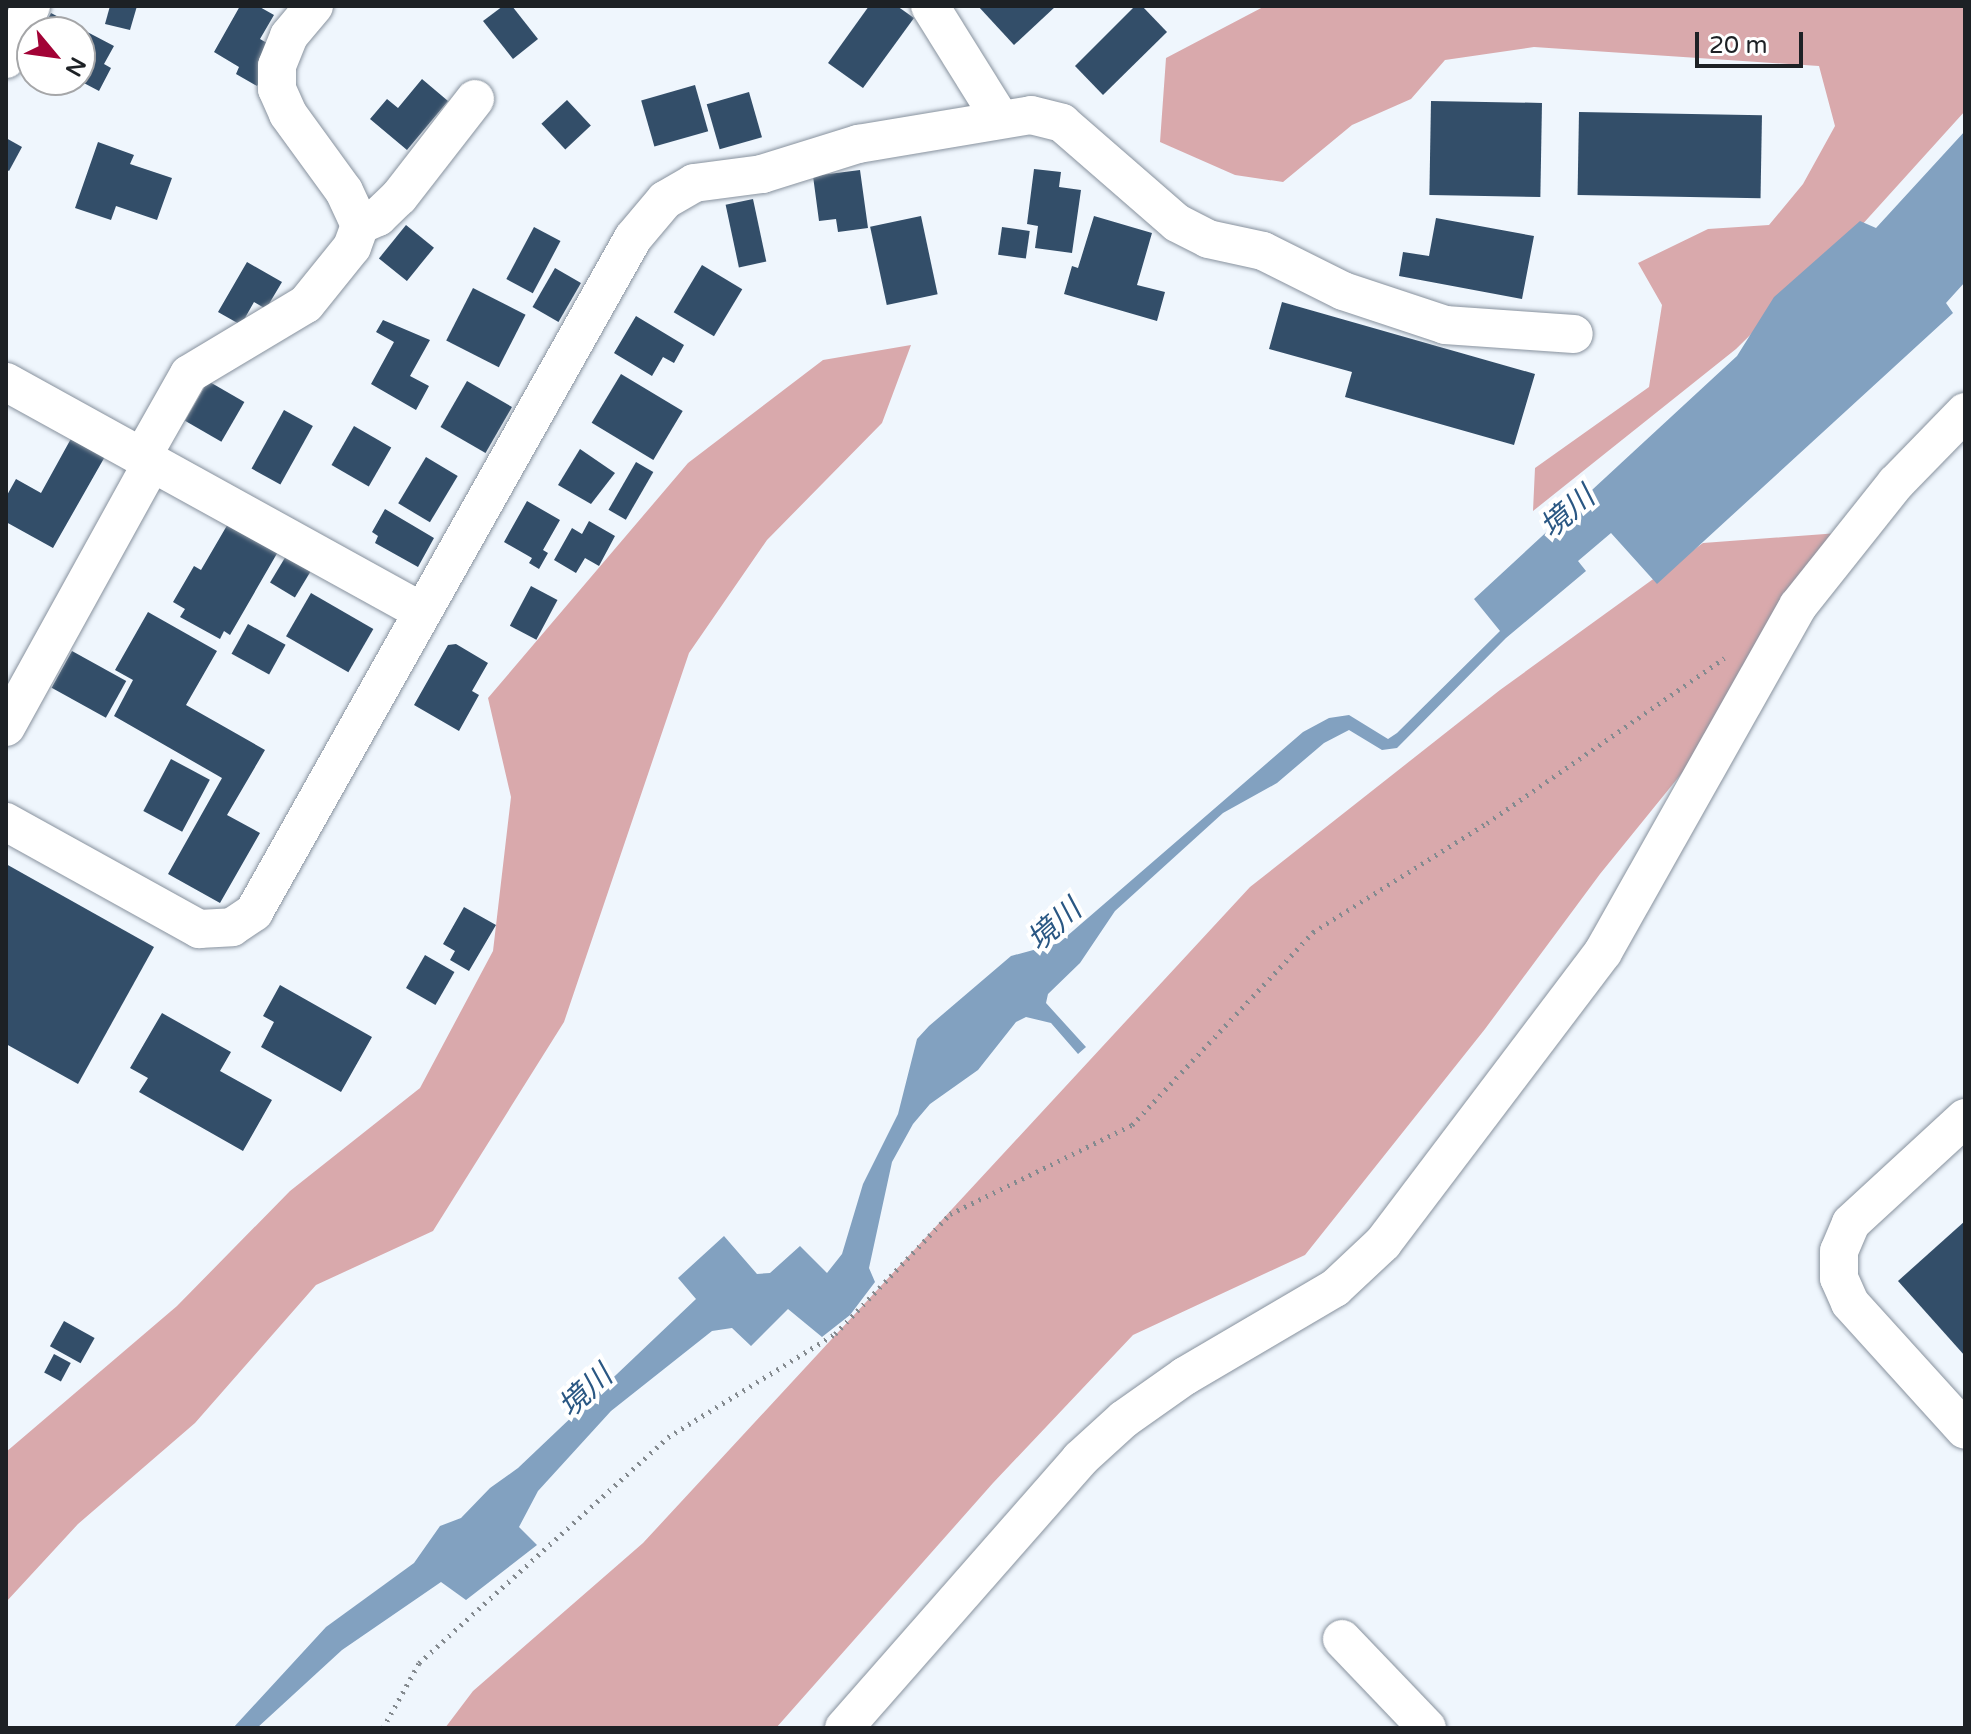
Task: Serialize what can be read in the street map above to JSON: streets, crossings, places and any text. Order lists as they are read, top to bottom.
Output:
{
  "water": ["境川"],
  "scale_bar": "20 m",
  "north": "bottom right"
}
